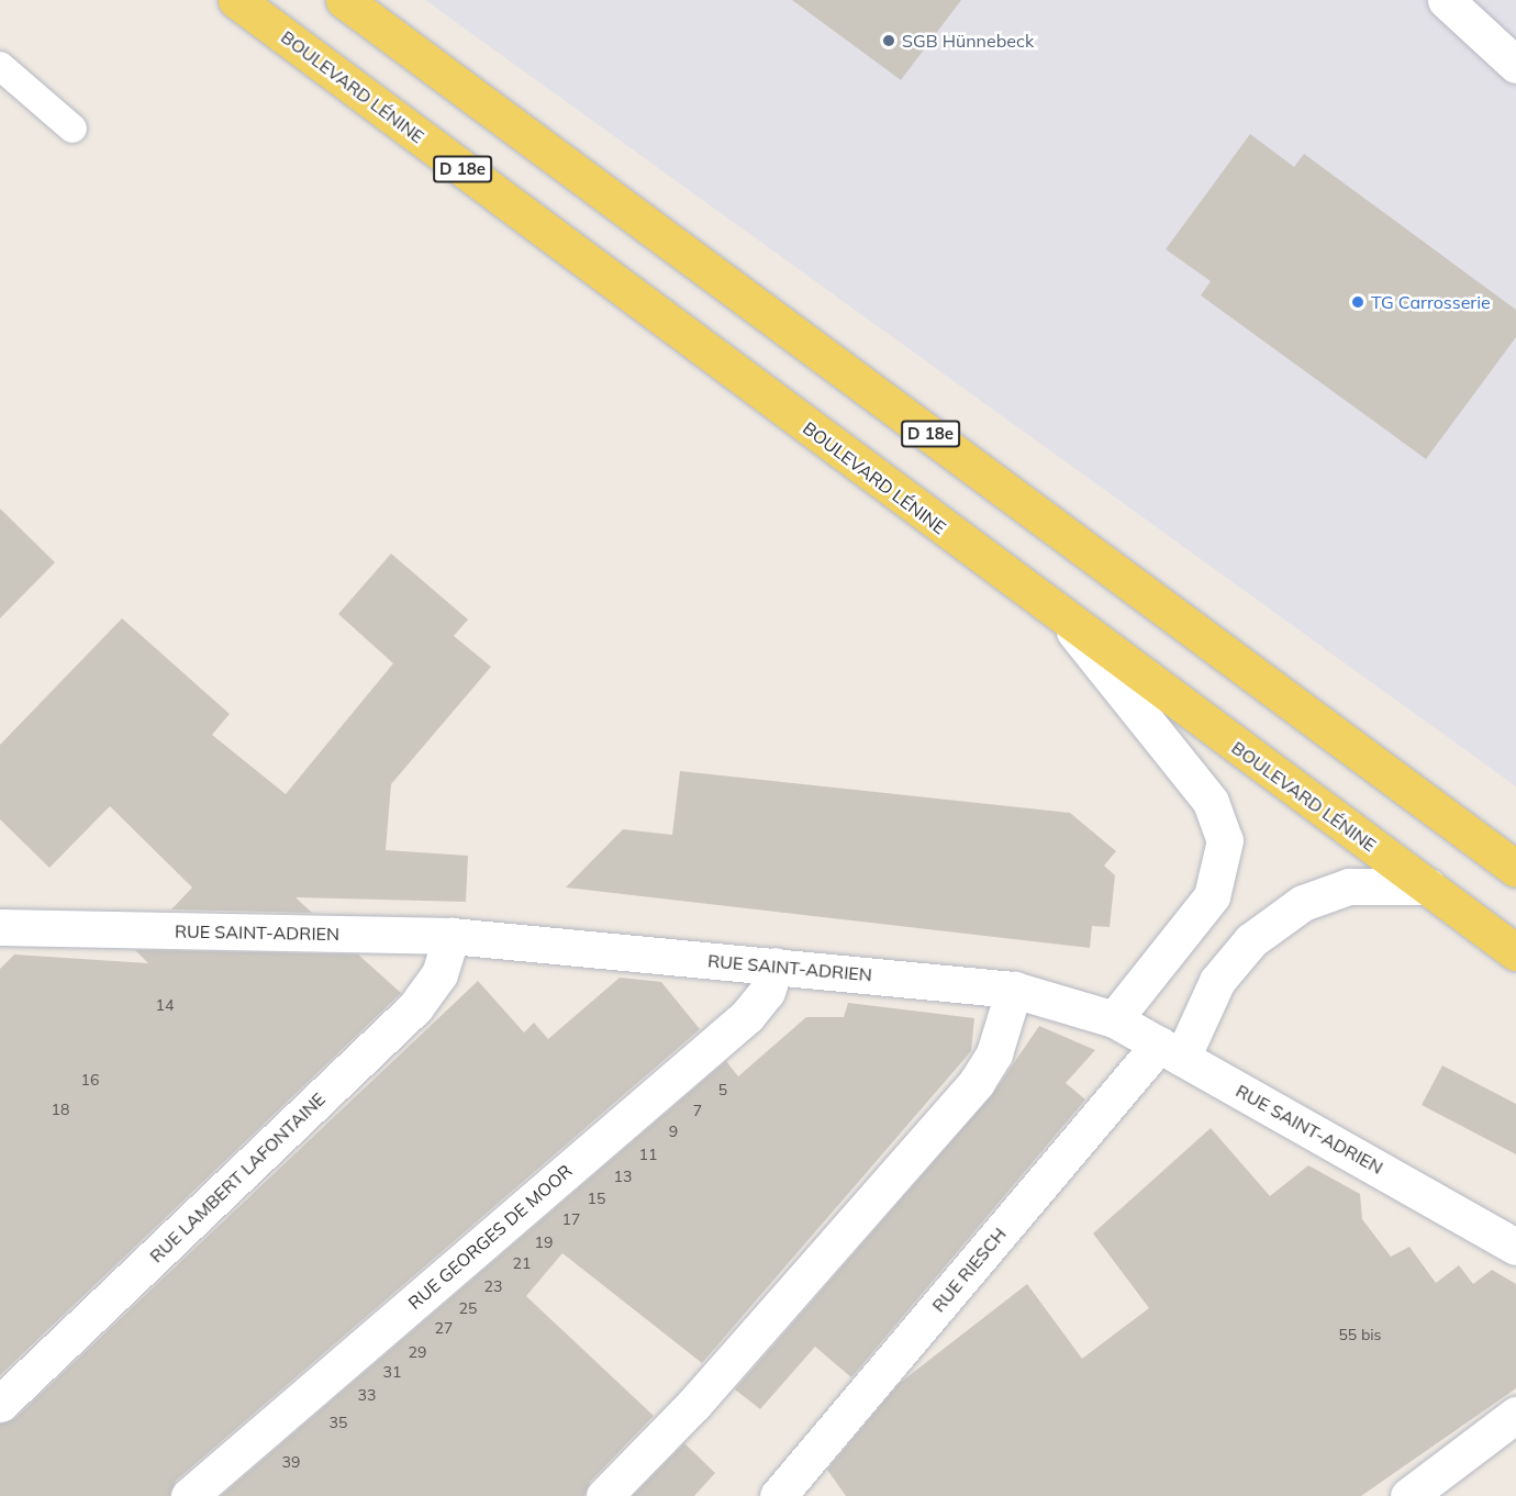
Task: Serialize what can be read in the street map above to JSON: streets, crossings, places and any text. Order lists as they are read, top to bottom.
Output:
{
  "streets": {
    "main road": ["BOULEVARD LÉNINE", "D 18e"],
    "street": [
      "RUE SAINT-ADRIEN",
      "RUE LAMBERT LAFONTAINE",
      "RUE GEORGES DE MOOR",
      "RUE RIESCH"
    ]
  },
  "crossings": [
    ["BOULEVARD LÉNINE", "RUE RIESCH"],
    ["RUE SAINT-ADRIEN", "RUE LAMBERT LAFONTAINE"],
    ["RUE SAINT-ADRIEN", "RUE GEORGES DE MOOR"],
    ["RUE SAINT-ADRIEN", "RUE RIESCH"]
  ],
  "places": ["SGB Hünnebeck", "TG Carrosserie"],
  "house_numbers": [
    "14",
    "16",
    "5",
    "18",
    "7",
    "9",
    "11",
    "13",
    "15",
    "17",
    "19",
    "21",
    "23",
    "25",
    "27",
    "55 bis",
    "29",
    "31",
    "33",
    "35",
    "39"
  ]
}
